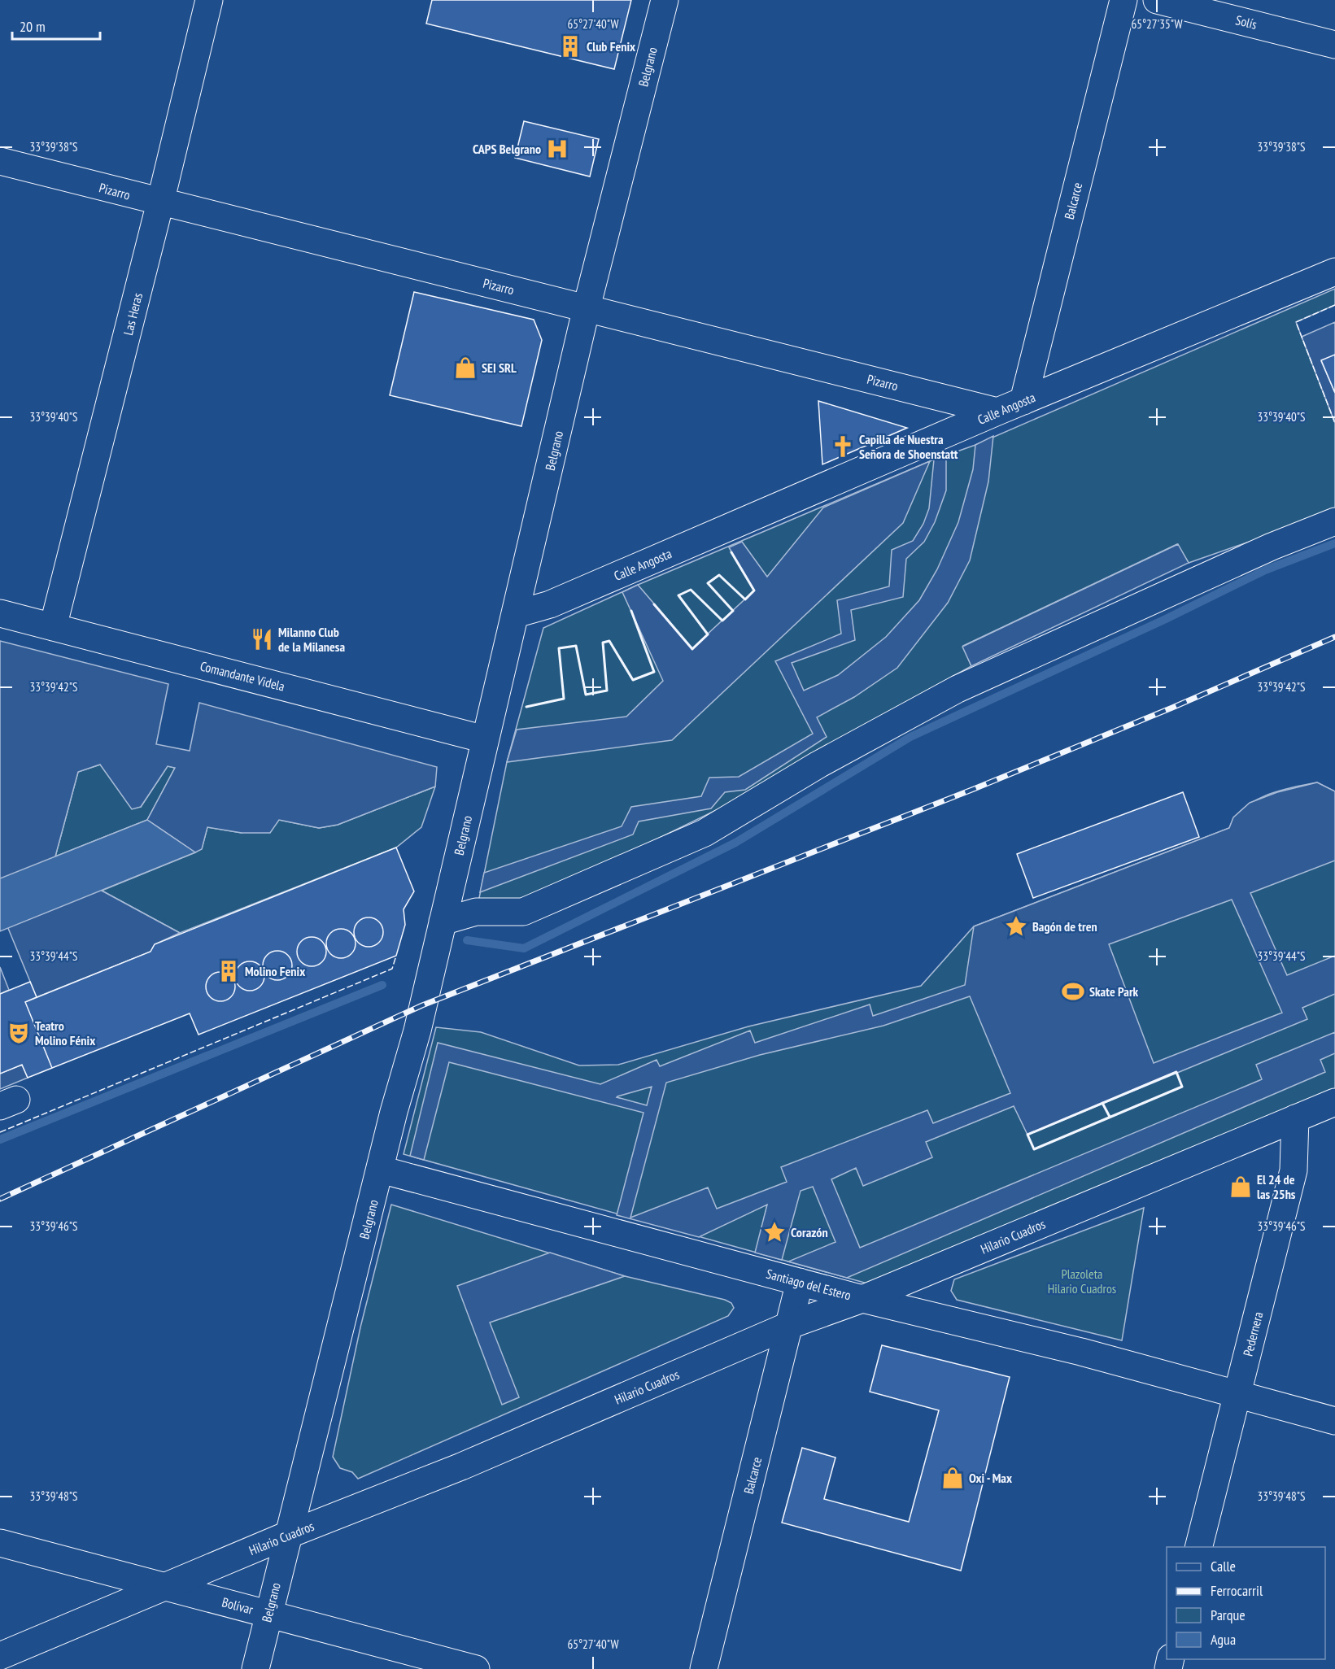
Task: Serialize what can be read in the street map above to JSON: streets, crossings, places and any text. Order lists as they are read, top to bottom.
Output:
{
  "streets": {
    "street": [
      "Solís",
      "Belgrano",
      "Pizarro",
      "Balcarce",
      "Las Heras",
      "Calle Angosta",
      "Comandante Videla",
      "Hilario Cuadros",
      "Santiago del Estero",
      "Pedernera",
      "Bolívar"
    ]
  },
  "crossings": [
    ["Belgrano", "Pizarro"],
    ["Belgrano", "Calle Angosta"],
    ["Belgrano", "Comandante Videla"],
    ["Belgrano", "Hilario Cuadros"],
    ["Belgrano", "Santiago del Estero"],
    ["Belgrano", "Bolívar"],
    ["Pizarro", "Las Heras"],
    ["Pizarro", "Calle Angosta"],
    ["Balcarce", "Calle Angosta"],
    ["Balcarce", "Hilario Cuadros"],
    ["Balcarce", "Santiago del Estero"],
    ["Las Heras", "Comandante Videla"],
    ["Hilario Cuadros", "Santiago del Estero"],
    ["Hilario Cuadros", "Pedernera"],
    ["Hilario Cuadros", "Bolívar"],
    ["Santiago del Estero", "Pedernera"]
  ],
  "parks": ["Plazoleta Hilario Cuadros"],
  "places": {
    "building": ["Club Fenix", "Molino Fenix"],
    "hospital": ["CAPS Belgrano"],
    "shop": ["SEI SRL", "El 24 de las 25hs", "Oxi - Max"],
    "church": ["Capilla de Nuestra Señora de Shoenstatt"],
    "restaurant": ["Milanno Club de la Milanesa"],
    "place": ["Bagón de tren", "Corazón"],
    "sports": ["Skate Park"],
    "theatre": ["Teatro Molino Fénix"]
  },
  "legend": [
    "Calle",
    "Ferrocarril",
    "Parque",
    "Agua"
  ],
  "scale_bar": "20 m",
  "coordinates": [
    "65°27'40\"W",
    "65°27'35\"W",
    "33°39'38\"S",
    "33°39'40\"S",
    "33°39'42\"S",
    "33°39'44\"S",
    "33°39'46\"S",
    "33°39'48\"S"
  ]
}
